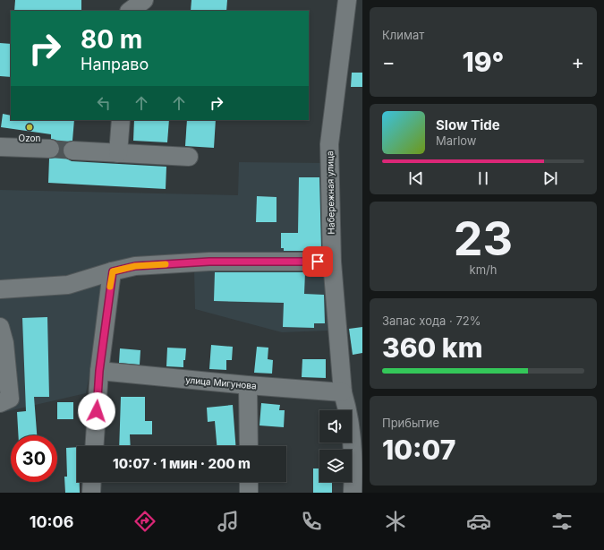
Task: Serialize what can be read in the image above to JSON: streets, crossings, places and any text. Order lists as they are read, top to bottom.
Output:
{
  "streets": {
    "street": ["Набережная улица", "улица Мигунова"]
  },
  "crossings": [
    ["Набережная улица", "улица Мигунова"]
  ],
  "places": ["Ozon"],
  "page": {
    "tile": [
      "Климат",
      ["23", "km/h"],
      ["Запас хода · 72%", "360 km"],
      ["Прибытие", "10:07"]
    ],
    "turn": ["80 m", "Направо"],
    "heat": ["−", "19°", "+"],
    "song": ["Slow Tide", "Marlow"],
    "limit": "30",
    "trip": "10:07 · 1 мин · 200 m",
    "tabs": "10:06"
  }
}
